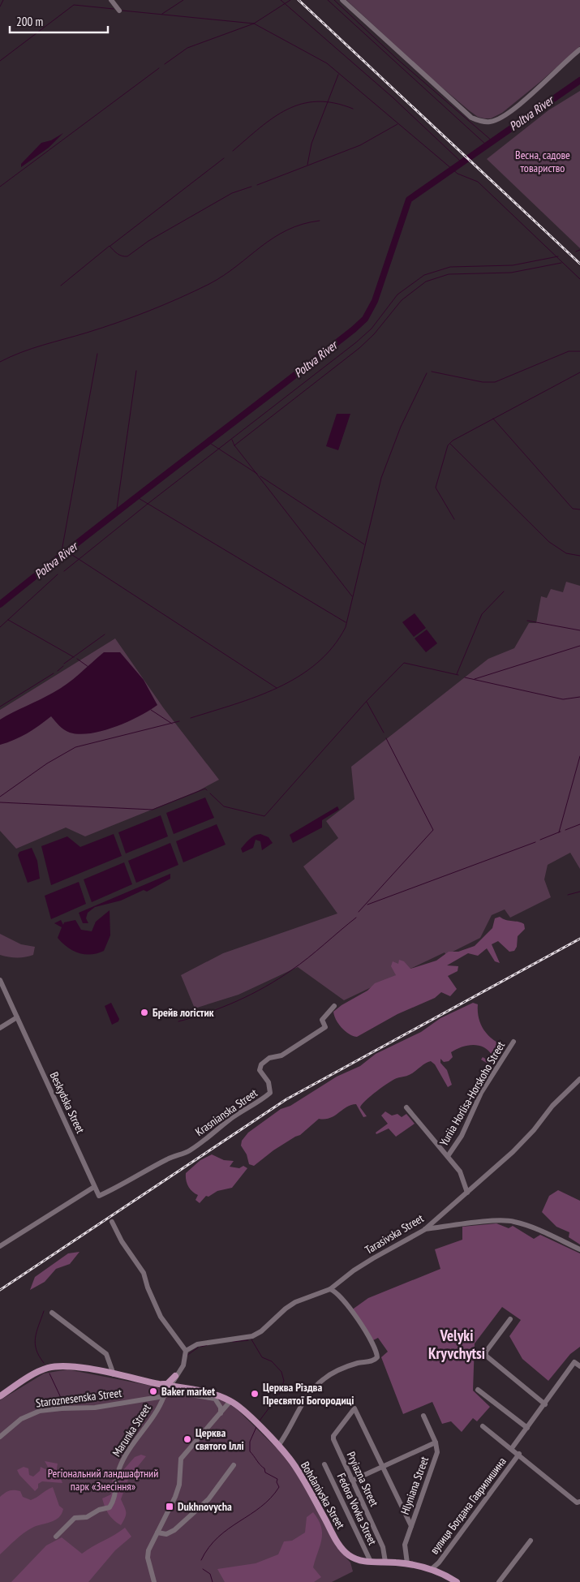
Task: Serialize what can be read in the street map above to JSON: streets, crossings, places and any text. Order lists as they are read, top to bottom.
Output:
{
  "streets": {
    "main road": ["Bohdanivska Street"],
    "street": [
      "Yuriia Horlisa-Horskoho Street",
      "Beskydska Street",
      "Krasnianska Street",
      "Tarasivska Street",
      "Staroznesenska Street",
      "Marunka Street",
      "Pryiazna Street",
      "Hlyniana Street",
      "вулиця Богдана Гаврилишина",
      "Fedora Vovka Street"
    ]
  },
  "crossings": [
    ["Yuriia Horlisa-Horskoho Street", "Tarasivska Street"],
    ["Beskydska Street", "Krasnianska Street"],
    ["Staroznesenska Street", "Marunka Street"],
    ["Pryiazna Street", "Bohdanivska Street"],
    ["Hlyniana Street", "Bohdanivska Street"],
    ["Bohdanivska Street", "вулиця Богдана Гаврилишина"],
    ["Bohdanivska Street", "Fedora Vovka Street"]
  ],
  "districts": ["Velyki Kryvchytsi"],
  "water": ["Poltva River"],
  "parks": ["Весна, садове товариство", "Регіональний ландшафтний парк «Знесіння»"],
  "places": {
    "other": [
      "Брейв логістик",
      "Baker market",
      "Церква Різдва Пресвятої Богородиці",
      "Церква святого Іллі"
    ],
    "transit": ["Dukhnovycha"]
  },
  "scale_bar": "200 m"
}
